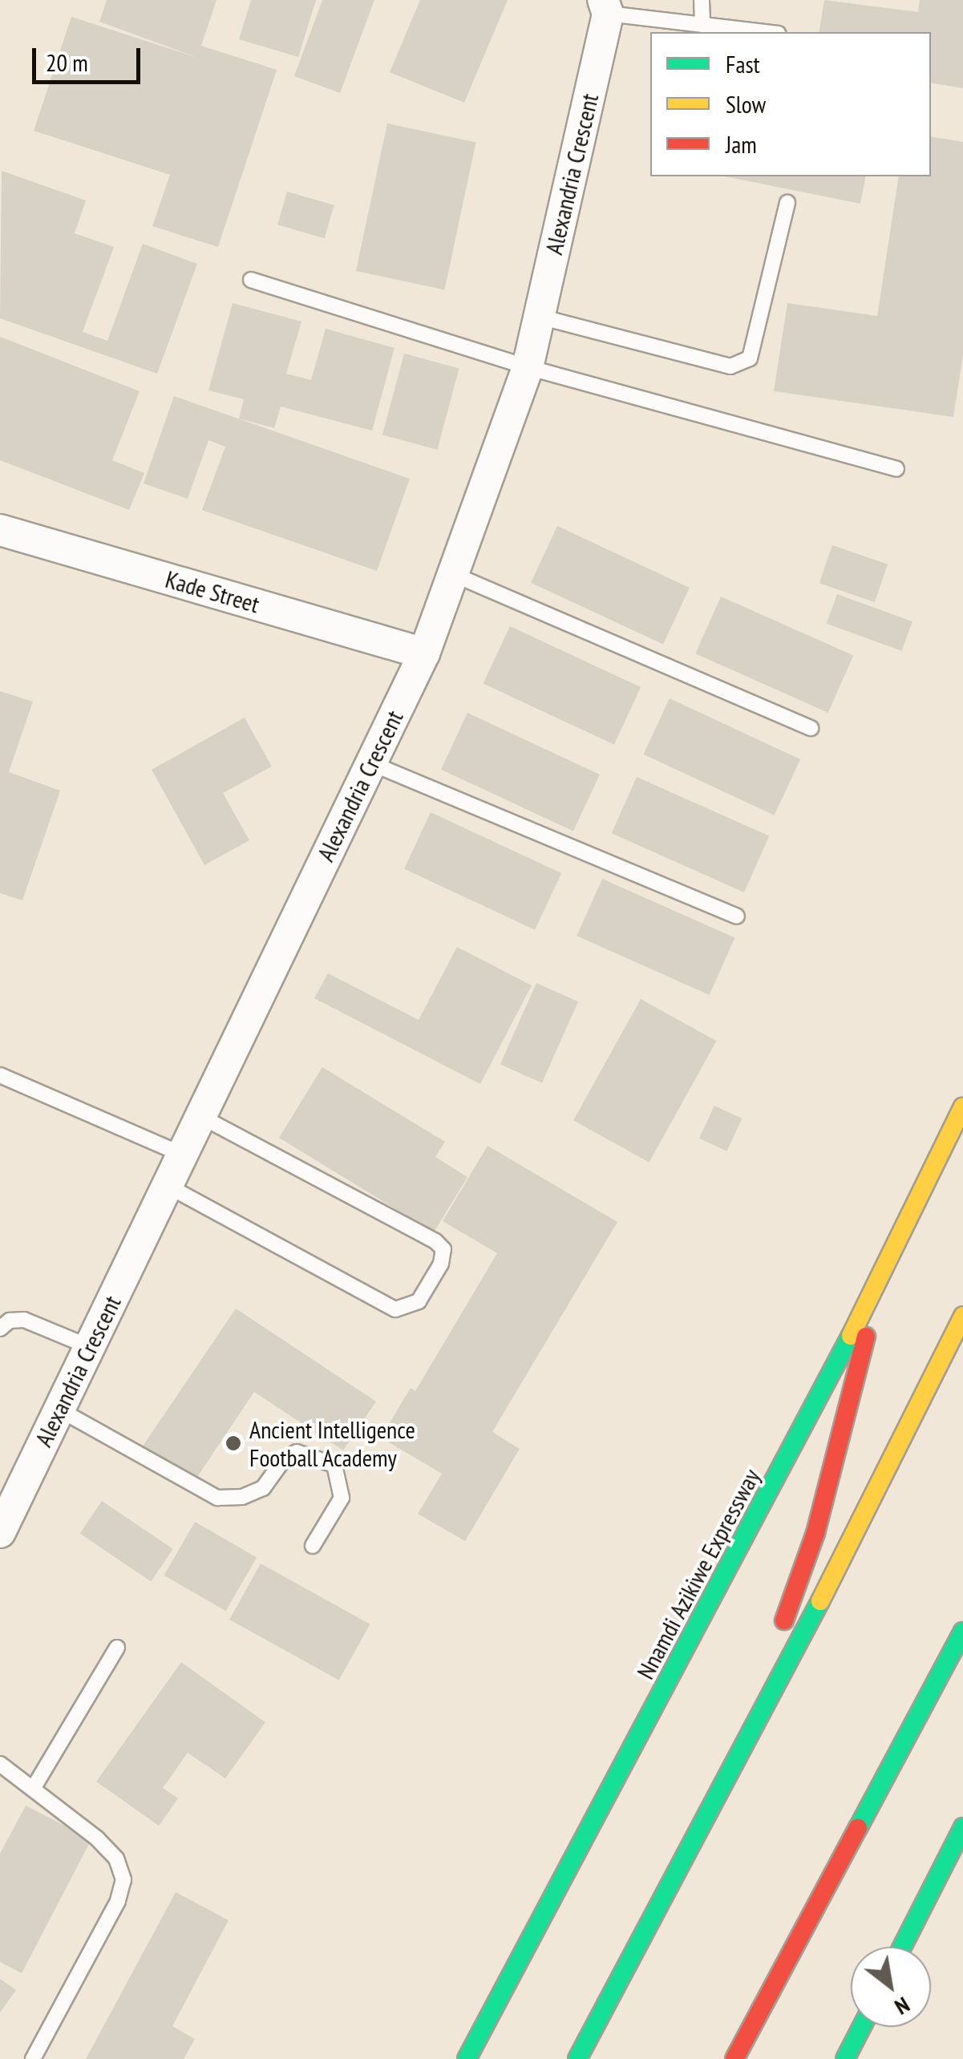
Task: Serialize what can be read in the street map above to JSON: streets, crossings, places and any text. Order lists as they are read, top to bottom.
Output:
{
  "streets": {
    "highway": ["Nnamdi Azikiwe Expressway"],
    "street": ["Alexandria Crescent", "Kade Street"]
  },
  "crossings": [
    ["Alexandria Crescent", "Kade Street"]
  ],
  "places": ["Ancient Intelligence Football Academy"],
  "legend": ["Fast", "Slow", "Jam"],
  "scale_bar": "20 m",
  "north": "bottom right"
}
